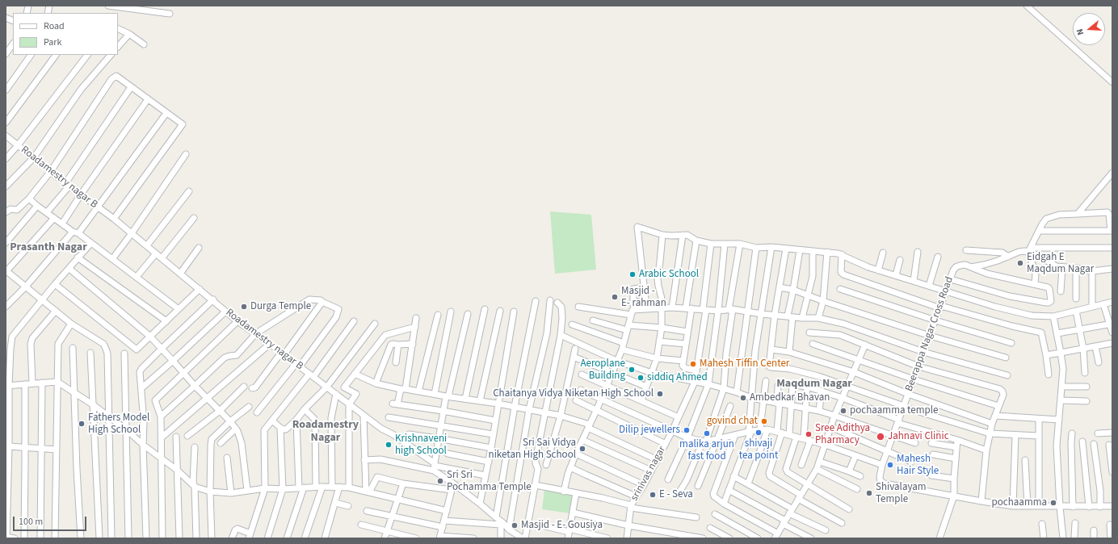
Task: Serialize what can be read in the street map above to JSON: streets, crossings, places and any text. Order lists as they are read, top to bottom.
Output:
{
  "streets": {
    "street": ["Roadamestry nagar B", "Beerappa Nagar Cross Road", "srinivas nagar"]
  },
  "districts": ["Prasanth Nagar", "Maqdum Nagar", "Roadamestry Nagar"],
  "places": [
    "Eidgah E Maqdum Nagar",
    "Arabic School",
    "Masjid - E- rahman",
    "Durga Temple",
    "Mahesh Tiffin Center",
    "Aeroplane Building",
    "siddiq Ahmed",
    "Chaitanya Vidya Niketan High School",
    "Ambedkar Bhavan",
    "pochaamma temple",
    "govind chat",
    "Fathers Model High School",
    "Dilip jewellers",
    "shivaji tea point",
    "malika arjun fast food",
    "Sree Adithya Pharmacy",
    "Jahnavi Clinic",
    "Krishnaveni high School",
    "Sri Sai Vidya niketan High School",
    "Mahesh Hair Style",
    "Sri Sri Pochamma Temple",
    "Shivalayam Temple",
    "E - Seva",
    "pochaamma",
    "Masjid - E- Gousiya"
  ],
  "legend": ["Road", "Park"],
  "scale_bar": "100 m",
  "north": "left"
}
